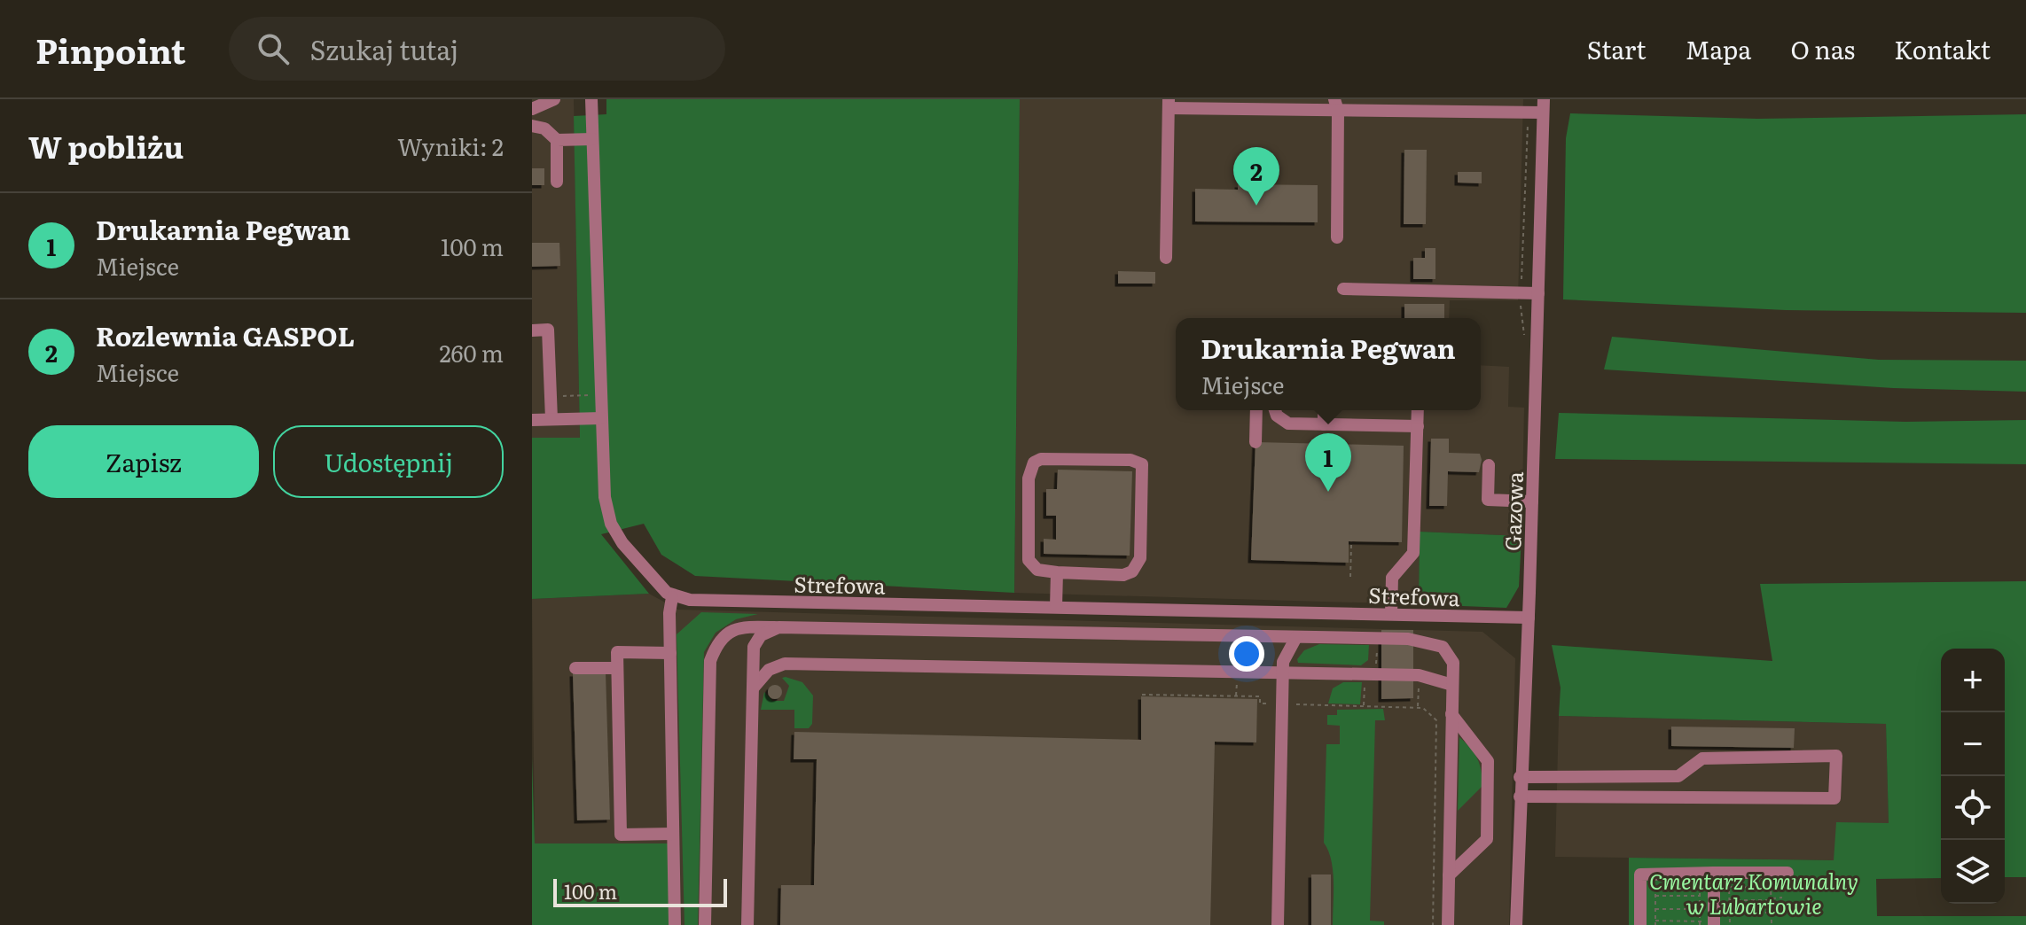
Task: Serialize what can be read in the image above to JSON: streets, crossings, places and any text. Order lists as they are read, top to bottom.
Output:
{
  "streets": {
    "street": ["Gazowa", "Strefowa"]
  },
  "crossings": [
    ["Gazowa", "Strefowa"]
  ],
  "parks": ["Cmentarz Komunalny w Lubartowie"],
  "scale_bar": "100 m",
  "page": {
    "header": "Pinpoint",
    "search": "Szukaj tutaj",
    "nav": [
      "Start",
      "Mapa",
      "O nas",
      "Kontakt"
    ],
    "heading": ["W pobliżu", "Wyniki: 2"],
    "pins": ["2", "1"],
    "list": [
      {
        "mark": "1",
        "name": "Drukarnia Pegwan",
        "note": "Miejsce",
        "value": "100 m"
      },
      {
        "mark": "2",
        "name": "Rozlewnia GASPOL",
        "note": "Miejsce",
        "value": "260 m"
      }
    ],
    "popup": ["Drukarnia Pegwan", "Miejsce"],
    "buttons": ["Zapisz", "Udostępnij"],
    "map_buttons": ["+", "−"],
    "scale": "100 m"
  }
}
